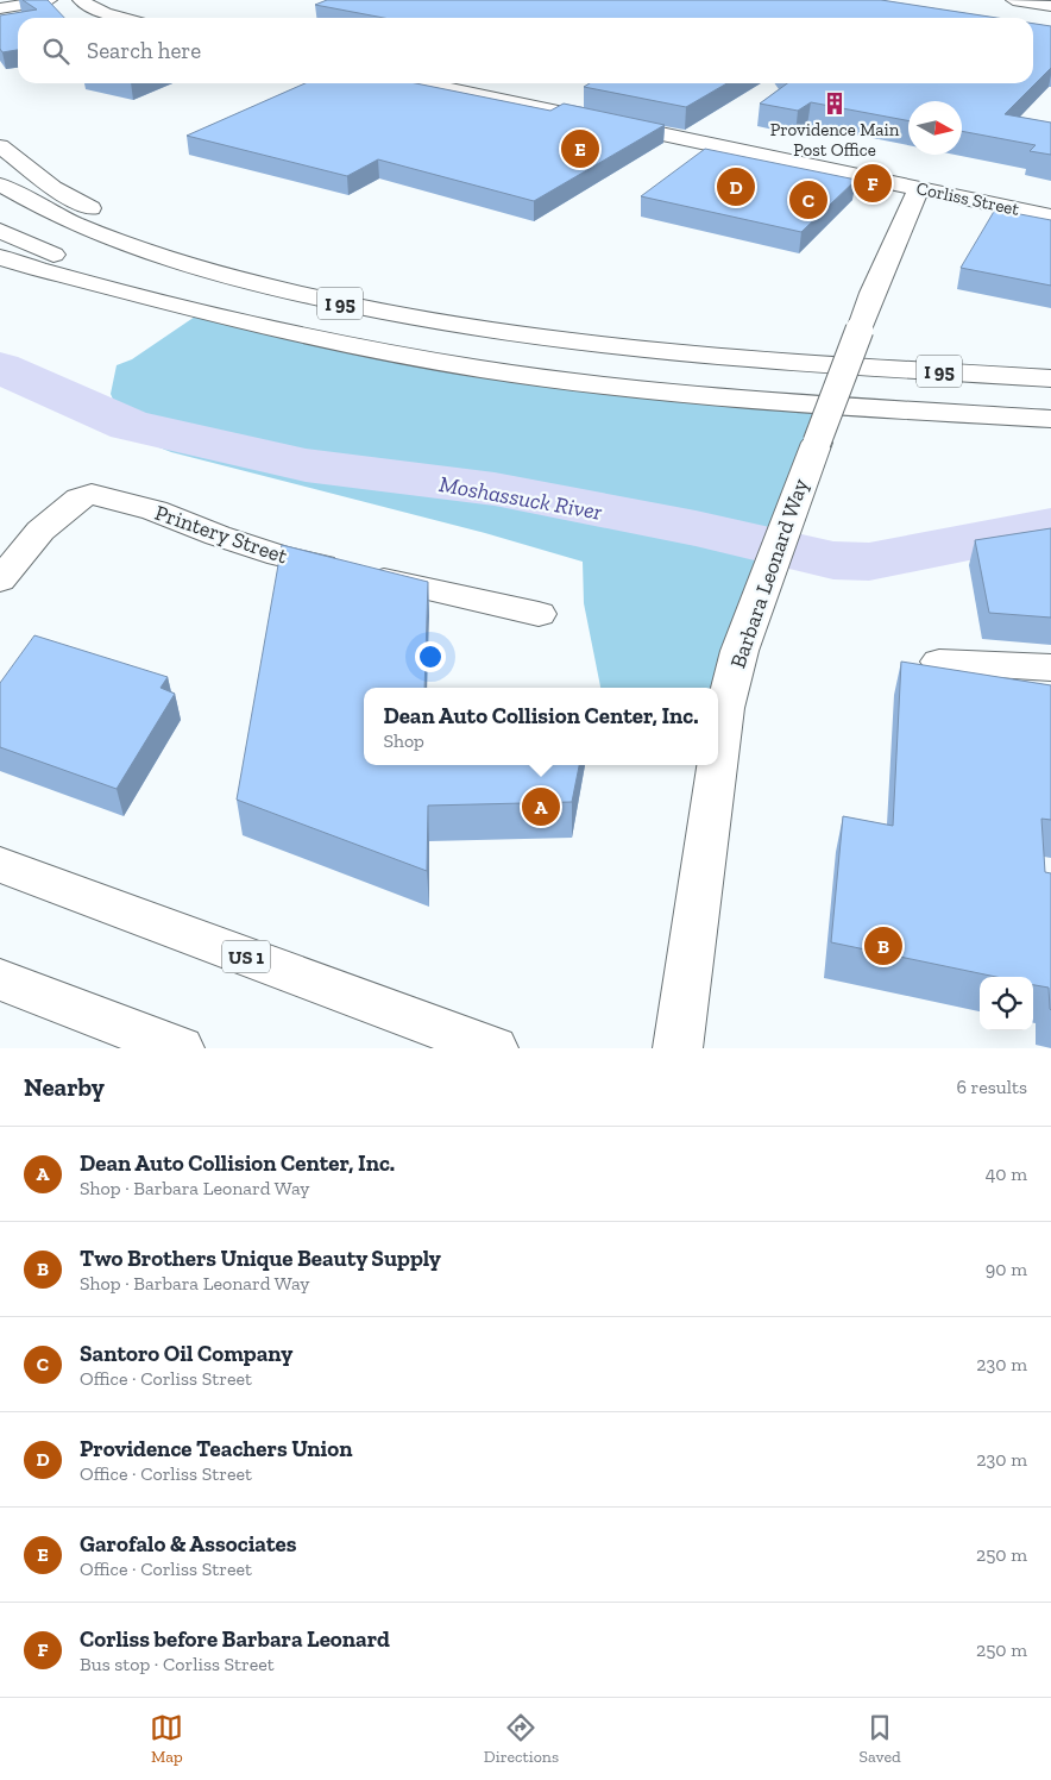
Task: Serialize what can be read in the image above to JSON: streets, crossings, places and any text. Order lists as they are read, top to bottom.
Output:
{
  "streets": {
    "main road": [
      "Corliss Street",
      "I 95",
      "Printery Street",
      "Barbara Leonard Way",
      "US 1"
    ]
  },
  "crossings": [
    ["Corliss Street", "Barbara Leonard Way"]
  ],
  "water": ["Moshassuck River"],
  "places": {
    "building": ["Providence Main Post Office"]
  },
  "north": "right",
  "page": {
    "search": "Search here",
    "pins": [
      "E",
      "F",
      "D",
      "C",
      "A",
      "B"
    ],
    "popup": ["Dean Auto Collision Center, Inc.", "Shop"],
    "heading": ["Nearby", "6 results"],
    "list": [
      {
        "mark": "A",
        "name": "Dean Auto Collision Center, Inc.",
        "note": "Shop · Barbara Leonard Way",
        "value": "40 m"
      },
      {
        "mark": "B",
        "name": "Two Brothers Unique Beauty Supply",
        "note": "Shop · Barbara Leonard Way",
        "value": "90 m"
      },
      {
        "mark": "C",
        "name": "Santoro Oil Company",
        "note": "Office · Corliss Street",
        "value": "230 m"
      },
      {
        "mark": "D",
        "name": "Providence Teachers Union",
        "note": "Office · Corliss Street",
        "value": "230 m"
      },
      {
        "mark": "E",
        "name": "Garofalo & Associates",
        "note": "Office · Corliss Street",
        "value": "250 m"
      },
      {
        "mark": "F",
        "name": "Corliss before Barbara Leonard",
        "note": "Bus stop · Corliss Street",
        "value": "250 m"
      }
    ],
    "nav": ["Map", "Directions", "Saved"]
  }
}
